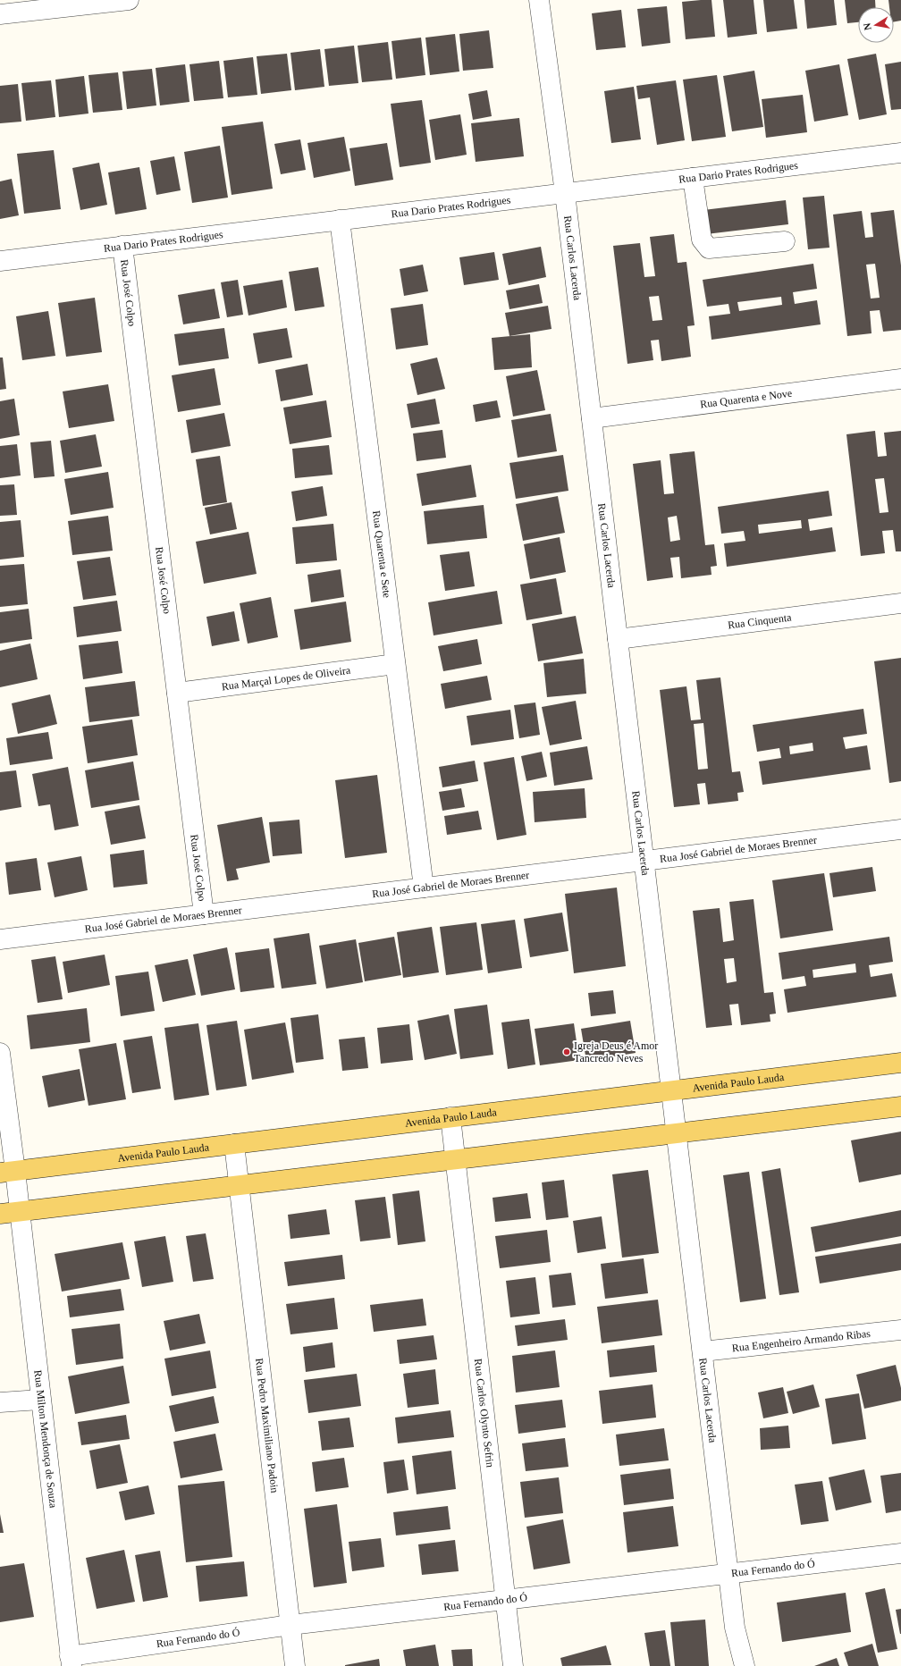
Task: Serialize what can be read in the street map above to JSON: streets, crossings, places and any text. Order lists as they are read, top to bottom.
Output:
{
  "streets": {
    "main road": ["Avenida Paulo Lauda"],
    "street": [
      "Rua Dario Prates Rodrigues",
      "Rua Carlos Lacerda",
      "Rua José Colpo",
      "Rua Quarenta e Nove",
      "Rua Quarenta e Sete",
      "Rua Cinquenta",
      "Rua Marçal Lopes de Oliveira",
      "Rua José Gabriel de Moraes Brenner",
      "Rua Engenheiro Armando Ribas",
      "Rua Carlos Olynto Sefrin",
      "Rua Pedro Maximiliano Padoin",
      "Rua Milton Mendonça de Souza",
      "Rua Fernando do Ó"
    ]
  },
  "crossings": [
    ["Rua Dario Prates Rodrigues", "Rua Carlos Lacerda"],
    ["Rua Dario Prates Rodrigues", "Rua José Colpo"],
    ["Rua Dario Prates Rodrigues", "Rua Quarenta e Sete"],
    ["Rua Carlos Lacerda", "Rua Quarenta e Nove"],
    ["Rua Carlos Lacerda", "Rua Cinquenta"],
    ["Rua Carlos Lacerda", "Rua José Gabriel de Moraes Brenner"],
    ["Rua Carlos Lacerda", "Avenida Paulo Lauda"],
    ["Rua Carlos Lacerda", "Rua Engenheiro Armando Ribas"],
    ["Rua Carlos Lacerda", "Rua Fernando do Ó"],
    ["Rua José Colpo", "Rua Marçal Lopes de Oliveira"],
    ["Rua José Colpo", "Rua José Gabriel de Moraes Brenner"],
    ["Rua Quarenta e Sete", "Rua Marçal Lopes de Oliveira"],
    ["Rua Quarenta e Sete", "Rua José Gabriel de Moraes Brenner"],
    ["Avenida Paulo Lauda", "Rua Carlos Olynto Sefrin"],
    ["Avenida Paulo Lauda", "Rua Pedro Maximiliano Padoin"],
    ["Avenida Paulo Lauda", "Rua Milton Mendonça de Souza"],
    ["Rua Carlos Olynto Sefrin", "Rua Fernando do Ó"],
    ["Rua Pedro Maximiliano Padoin", "Rua Fernando do Ó"],
    ["Rua Milton Mendonça de Souza", "Rua Fernando do Ó"]
  ],
  "places": ["Igreja Deus é Amor Tancredo Neves"],
  "north": "left"
}
